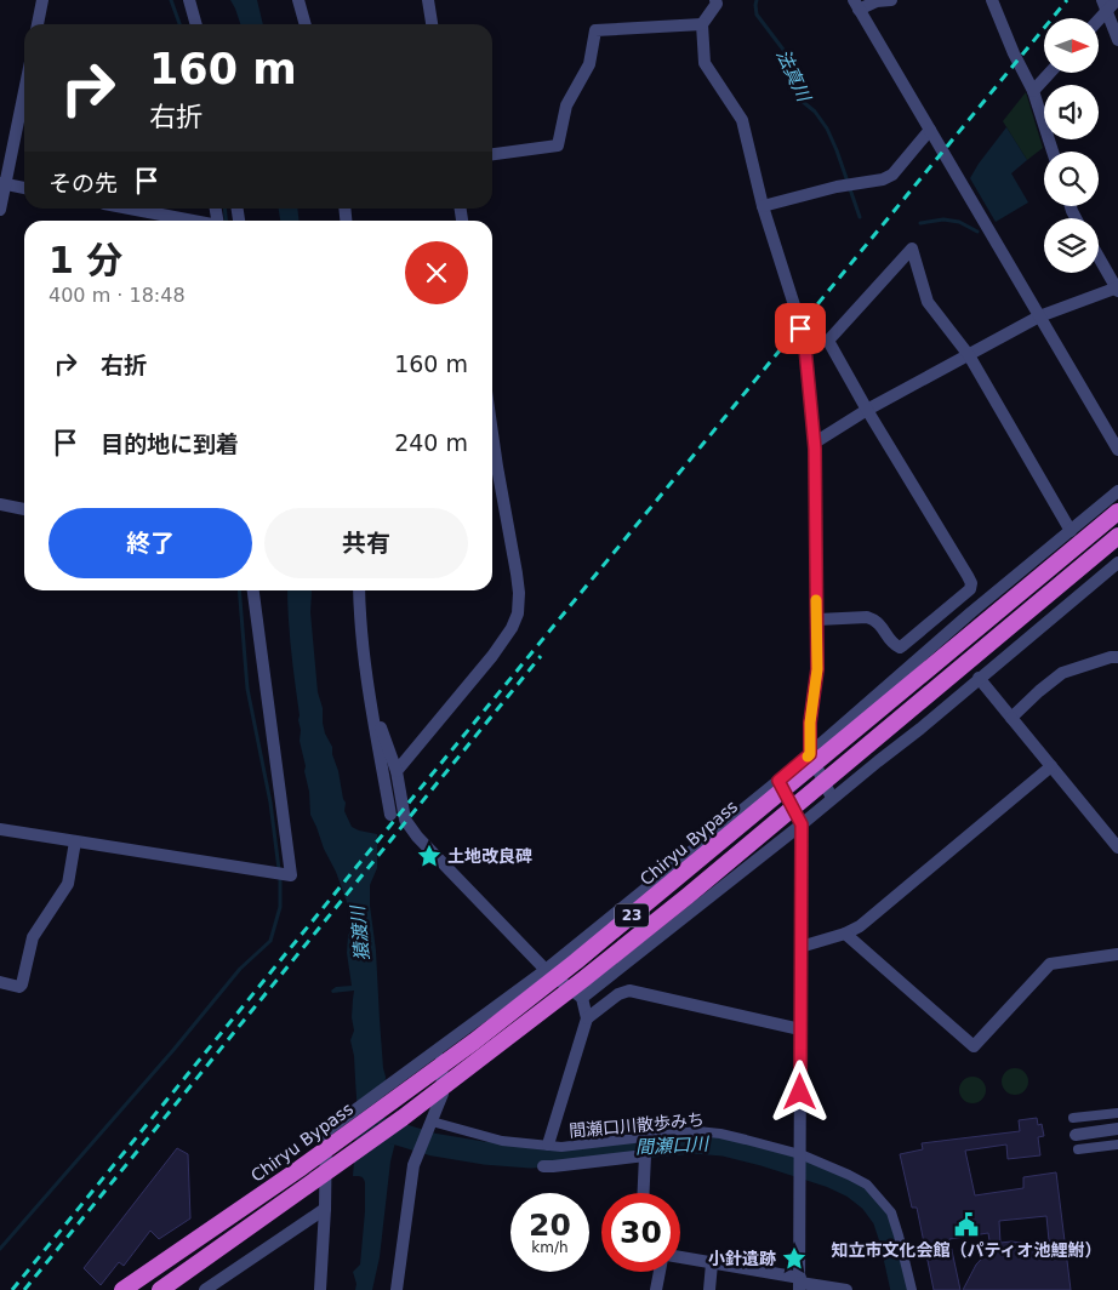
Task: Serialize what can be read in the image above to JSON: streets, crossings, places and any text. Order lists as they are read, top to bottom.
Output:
{
  "streets": {
    "highway": ["Chiryu Bypass", "23"],
    "street": ["間瀬口川散歩みち"]
  },
  "water": ["法真川", "猿渡川", "間瀬口川"],
  "places": {
    "place": ["土地改良碑", "小針遺跡"],
    "public building": ["知立市文化会館（パティオ池鯉鮒）"]
  },
  "north": "right",
  "page": {
    "turn": ["160 m", "右折"],
    "then": "その先",
    "heading": ["1 分", "400 m · 18:48"],
    "list": [
      {
        "name": "右折",
        "value": "160 m"
      },
      {
        "name": "目的地に到着",
        "value": "240 m"
      }
    ],
    "buttons": ["終了", "共有"],
    "speed": "20 km/h",
    "limit": "30"
  }
}
